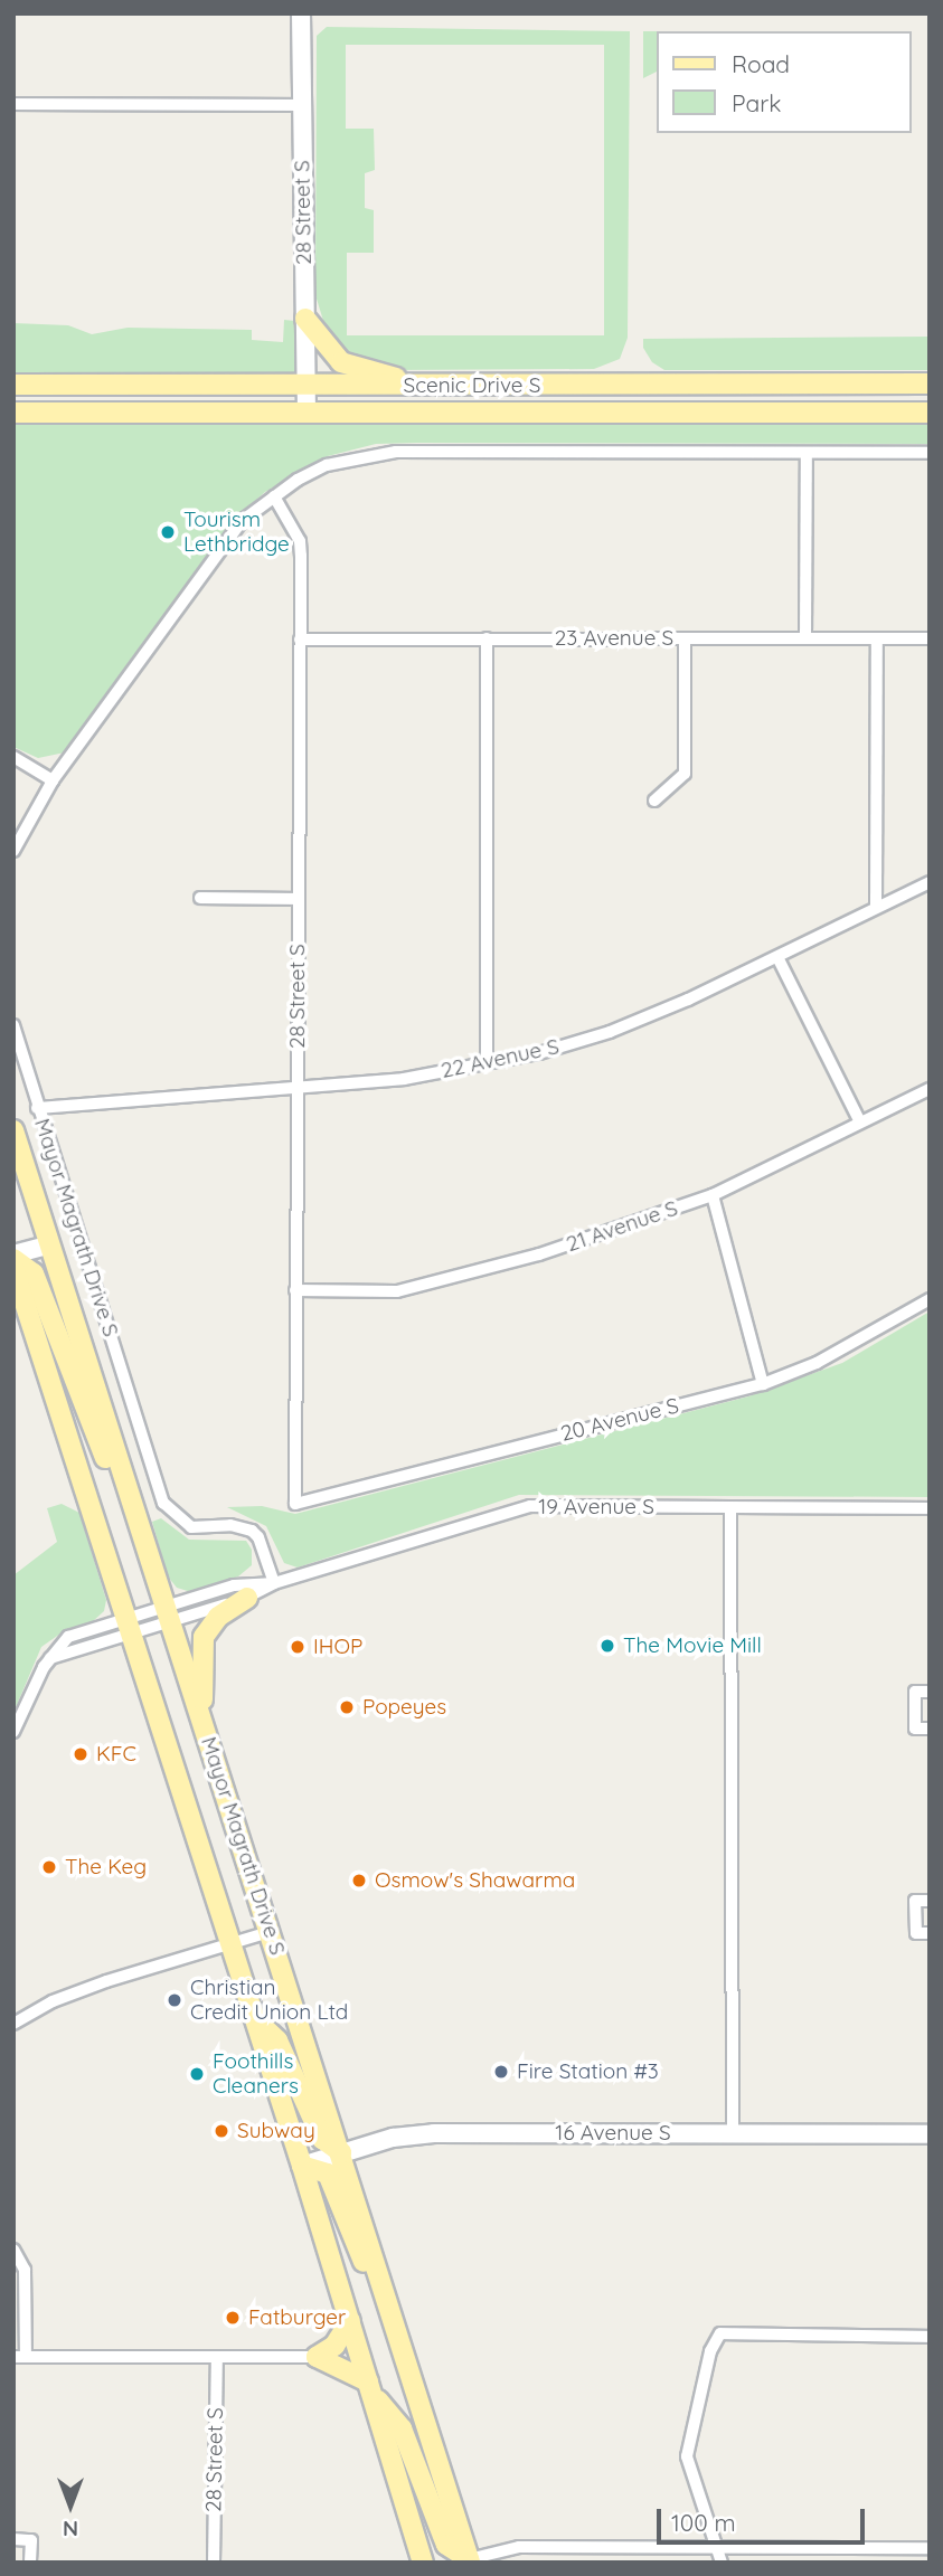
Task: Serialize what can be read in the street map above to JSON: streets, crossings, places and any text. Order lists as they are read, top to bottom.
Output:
{
  "streets": {
    "main road": ["Scenic Drive S", "Mayor Magrath Drive S"],
    "street": [
      "28 Street S",
      "23 Avenue S",
      "22 Avenue S",
      "21 Avenue S",
      "20 Avenue S",
      "19 Avenue S",
      "16 Avenue S"
    ]
  },
  "crossings": [
    ["28 Street S", "Scenic Drive S"],
    ["28 Street S", "23 Avenue S"],
    ["28 Street S", "22 Avenue S"],
    ["28 Street S", "21 Avenue S"],
    ["28 Street S", "20 Avenue S"],
    ["22 Avenue S", "Mayor Magrath Drive S"],
    ["Mayor Magrath Drive S", "19 Avenue S"],
    ["Mayor Magrath Drive S", "16 Avenue S"]
  ],
  "places": [
    "Tourism Lethbridge",
    "The Movie Mill",
    "IHOP",
    "Popeyes",
    "KFC",
    "The Keg",
    "Osmow's Shawarma",
    "Christian Credit Union Ltd",
    "Fire Station #3",
    "Foothills Cleaners",
    "Subway",
    "Fatburger"
  ],
  "legend": ["Road", "Park"],
  "scale_bar": "100 m",
  "north": "bottom"
}
